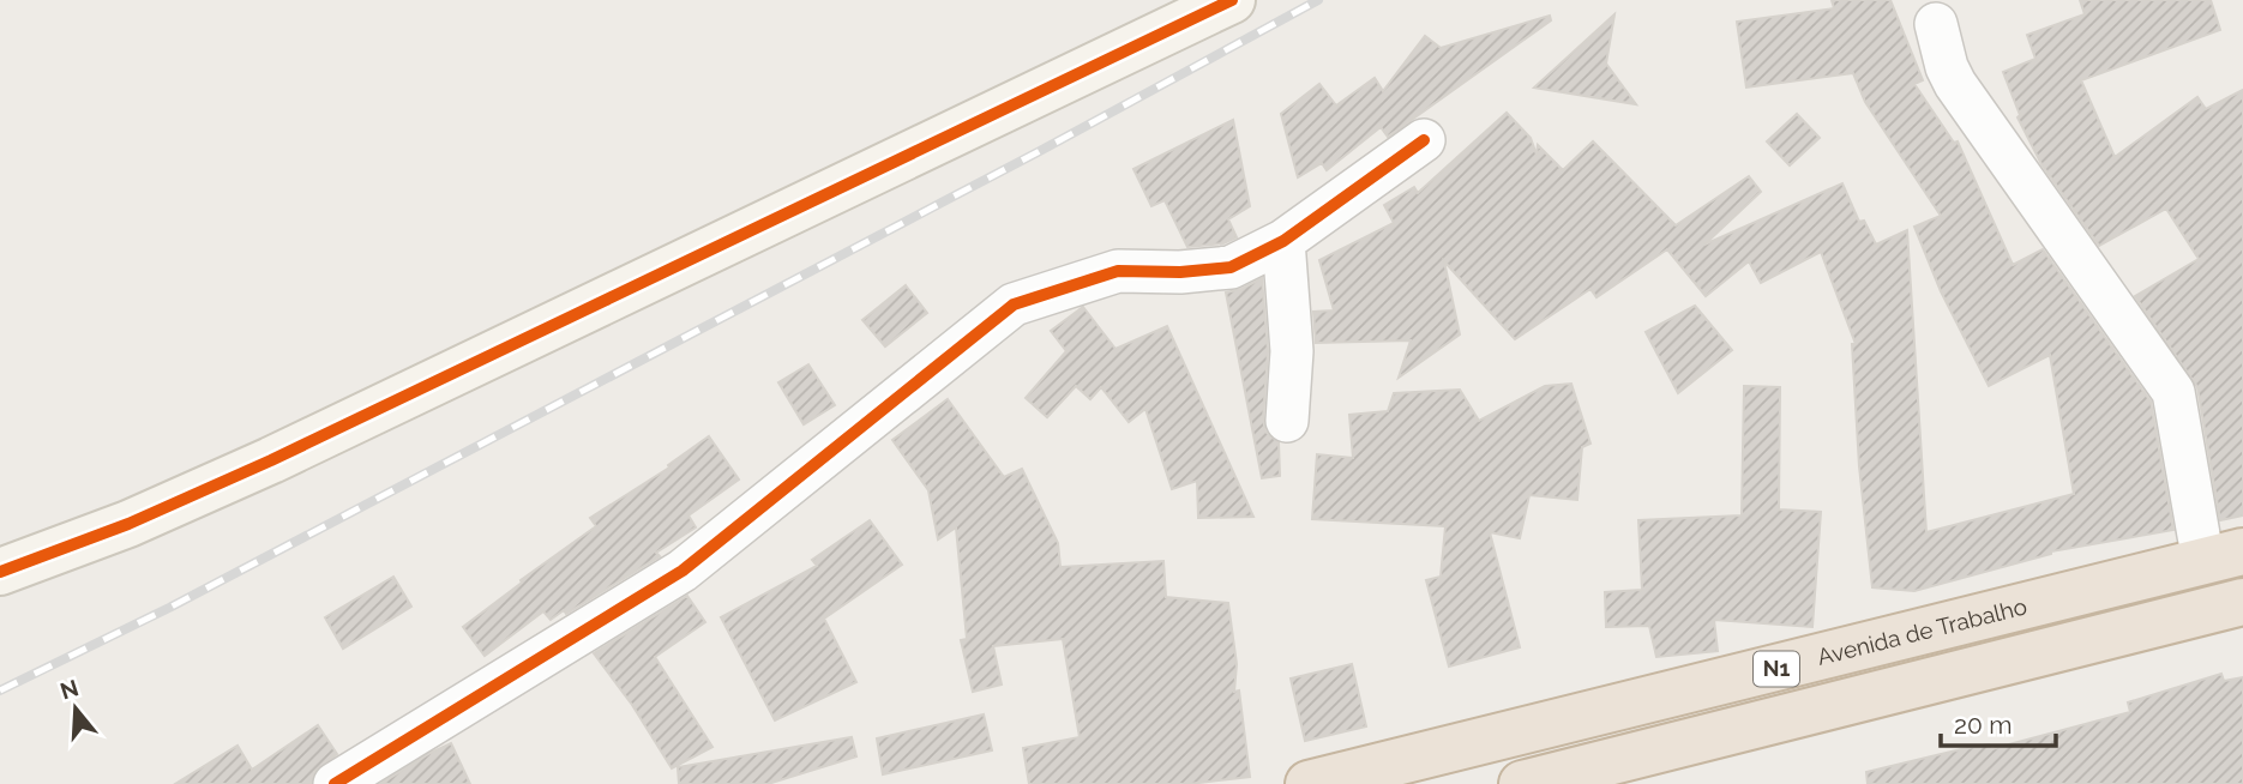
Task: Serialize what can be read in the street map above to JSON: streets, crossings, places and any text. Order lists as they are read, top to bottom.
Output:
{
  "streets": {
    "highway": ["Avenida de Trabalho", "N1"]
  },
  "scale_bar": "20 m",
  "north": "top"
}
